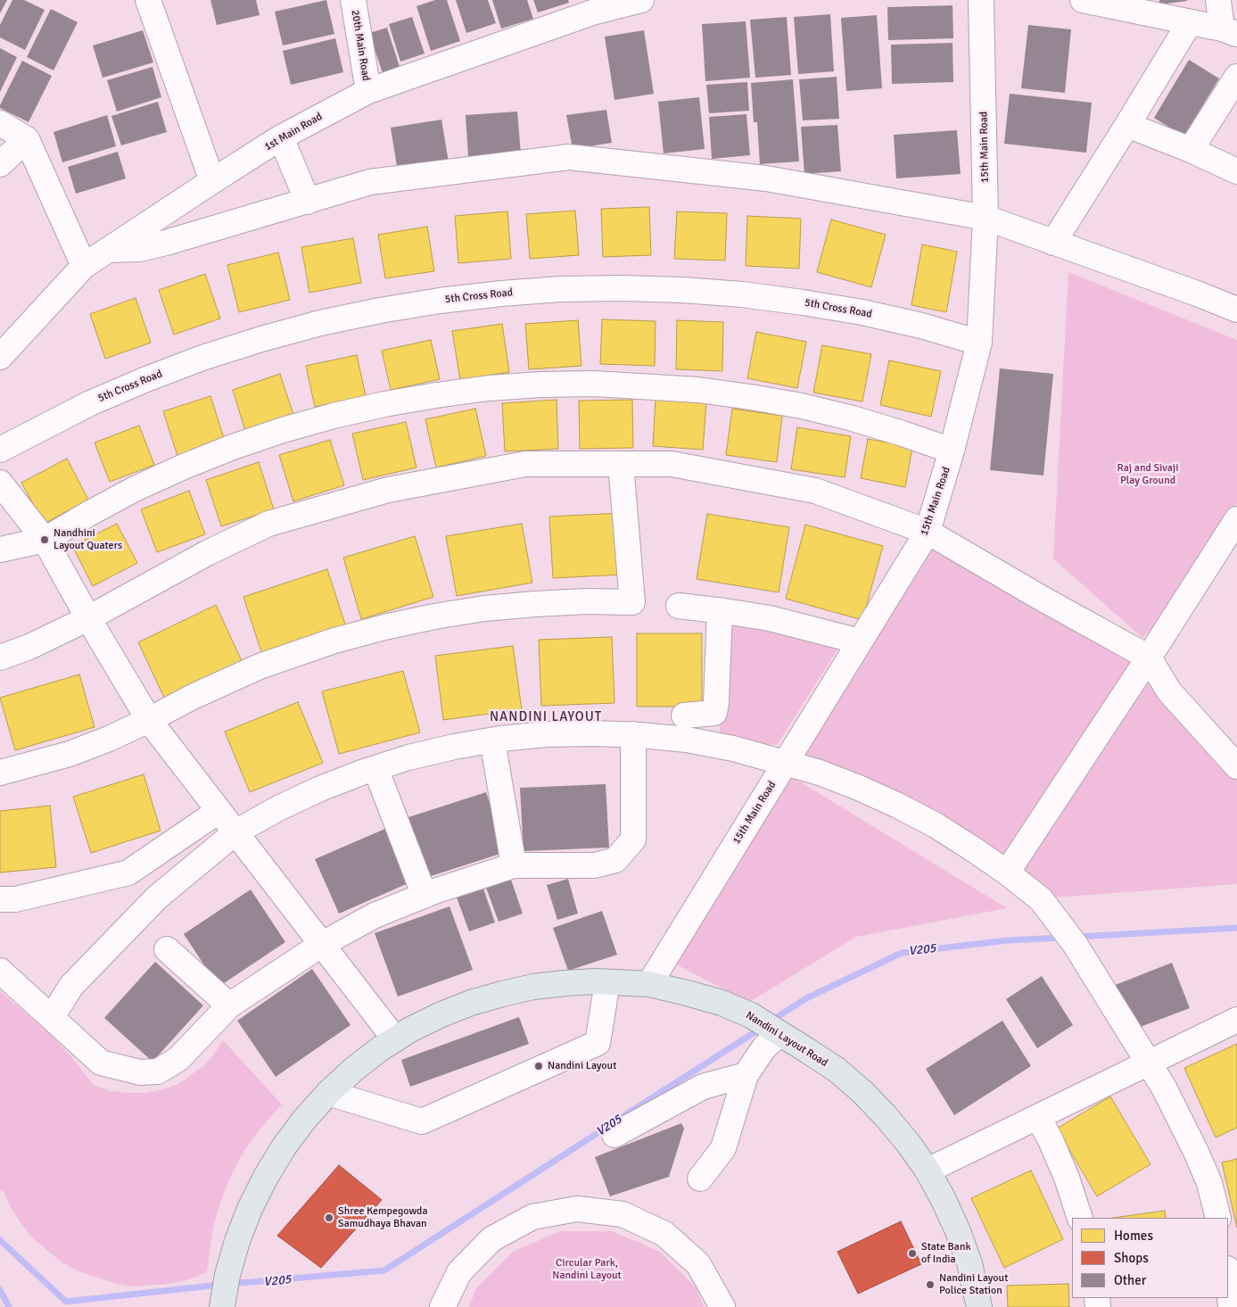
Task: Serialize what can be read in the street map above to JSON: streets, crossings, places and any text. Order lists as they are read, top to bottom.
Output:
{
  "streets": {
    "main road": ["Nandini Layout Road"],
    "street": [
      "20th Main Road",
      "1st Main Road",
      "15th Main Road",
      "5th Cross Road"
    ]
  },
  "crossings": [
    ["20th Main Road", "1st Main Road"],
    ["15th Main Road", "5th Cross Road"],
    ["15th Main Road", "Nandini Layout Road"]
  ],
  "districts": ["NANDINI LAYOUT"],
  "water": ["V205"],
  "parks": ["Raj and Sivaji Play Ground", "Circular Park, Nandini Layout"],
  "places": [
    "Nandhini Layout Quaters",
    "Nandini Layout",
    "Shree Kempegowda Samudhaya Bhavan",
    "State Bank of India",
    "Nandini Layout Police Station"
  ],
  "legend": ["Homes", "Shops", "Other"]
}
